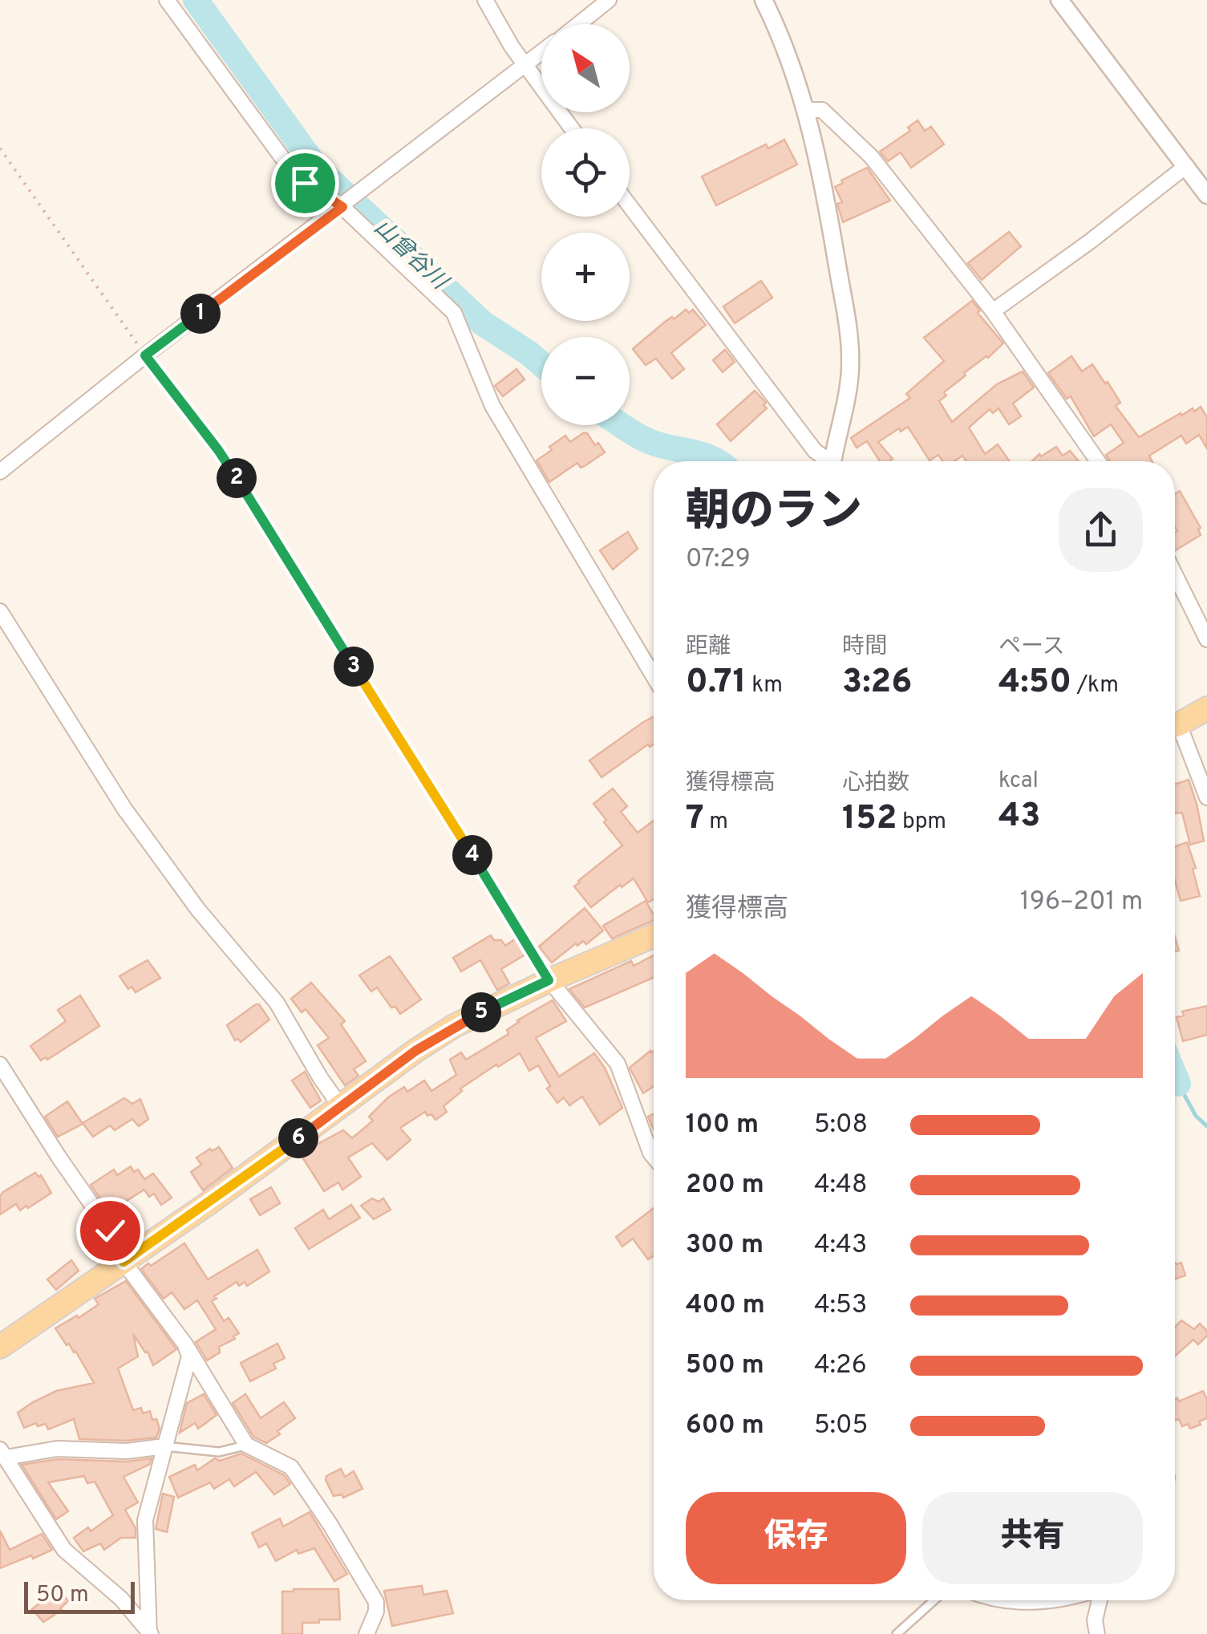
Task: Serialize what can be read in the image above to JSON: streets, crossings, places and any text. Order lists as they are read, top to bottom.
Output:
{
  "water": ["山曾谷川"],
  "scale_bar": "50 m",
  "north": "top left",
  "page": {
    "map_buttons": ["+", "−"],
    "pins": [
      "1",
      "2",
      "3",
      "4",
      "5",
      "6"
    ],
    "heading": ["朝のラン", "07:29"],
    "stats": [
      ["距離", "0.71 km"],
      ["時間", "3:26"],
      ["ペース", "4:50 /km"],
      ["獲得標高", "7 m"],
      ["心拍数", "152 bpm"],
      ["kcal", "43"]
    ],
    "chart": ["獲得標高", "196–201 m"],
    "list": [
      {
        "name": "100 m",
        "note": "5:08"
      },
      {
        "name": "200 m",
        "note": "4:48"
      },
      {
        "name": "300 m",
        "note": "4:43"
      },
      {
        "name": "400 m",
        "note": "4:53"
      },
      {
        "name": "500 m",
        "note": "4:26"
      },
      {
        "name": "600 m",
        "note": "5:05"
      }
    ],
    "buttons": ["保存", "共有"],
    "scale": "50 m"
  }
}
